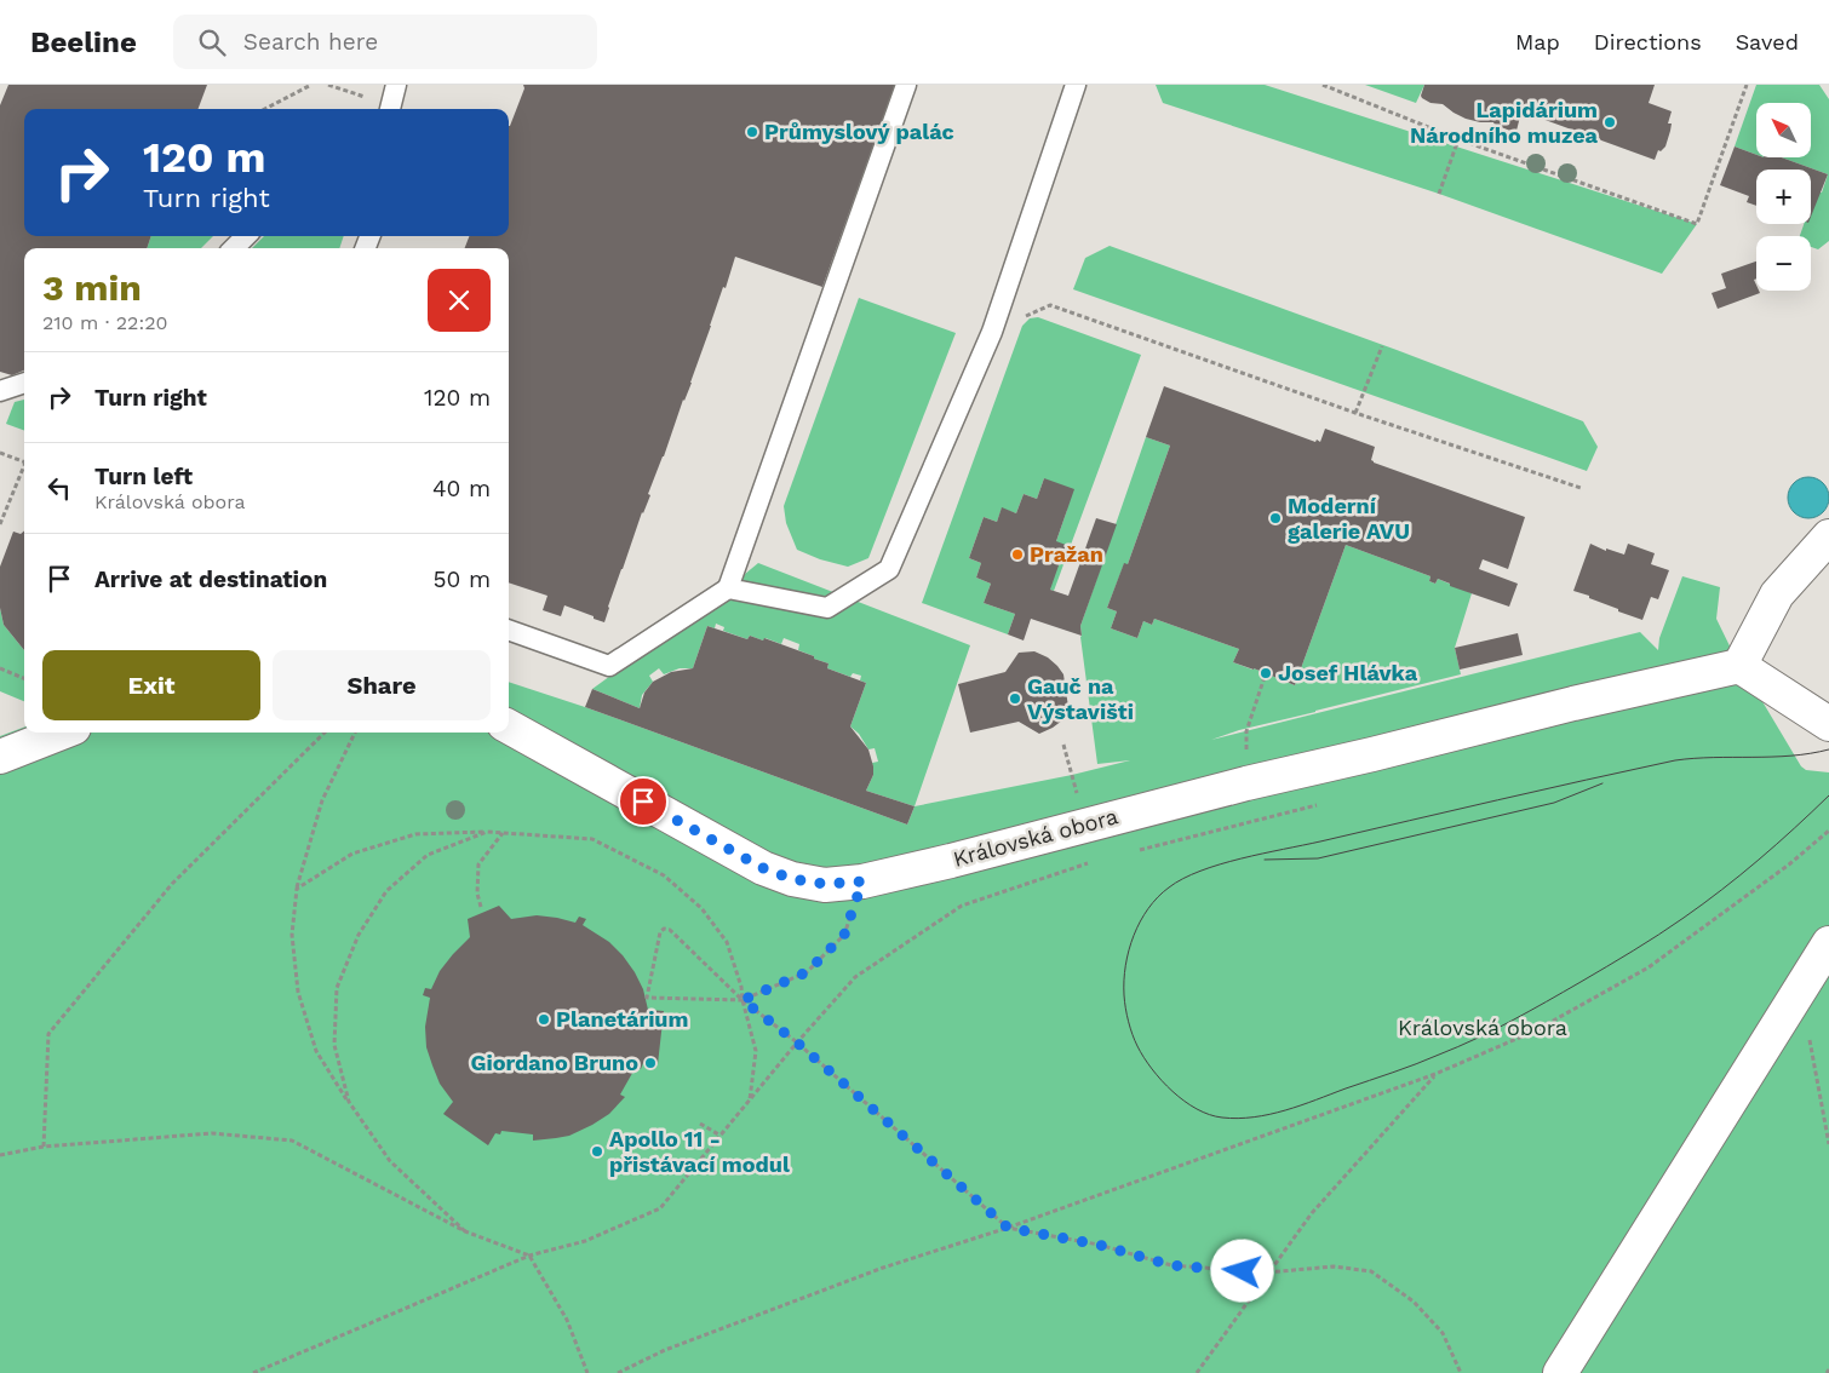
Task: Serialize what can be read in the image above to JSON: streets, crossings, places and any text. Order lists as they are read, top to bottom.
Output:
{
  "streets": {
    "street": ["Královská obora"]
  },
  "parks": ["Královská obora"],
  "places": [
    "Lapidárium Národního muzea",
    "Průmyslový palác",
    "Moderní galerie AVU",
    "Pražan",
    "Josef Hlávka",
    "Gauč na Výstavišti",
    "Planetárium",
    "Giordano Bruno",
    "Apollo 11 - přistávací modul"
  ],
  "north": "top left",
  "page": {
    "header": "Beeline",
    "search": "Search here",
    "nav": ["Map", "Directions", "Saved"],
    "map_buttons": ["+", "−"],
    "turn": ["120 m", "Turn right"],
    "heading": ["3 min", "210 m · 22:20"],
    "list": [
      {
        "name": "Turn right",
        "value": "120 m"
      },
      {
        "name": "Turn left",
        "note": "Královská obora",
        "value": "40 m"
      },
      {
        "name": "Arrive at destination",
        "value": "50 m"
      }
    ],
    "buttons": ["Exit", "Share"]
  }
}
